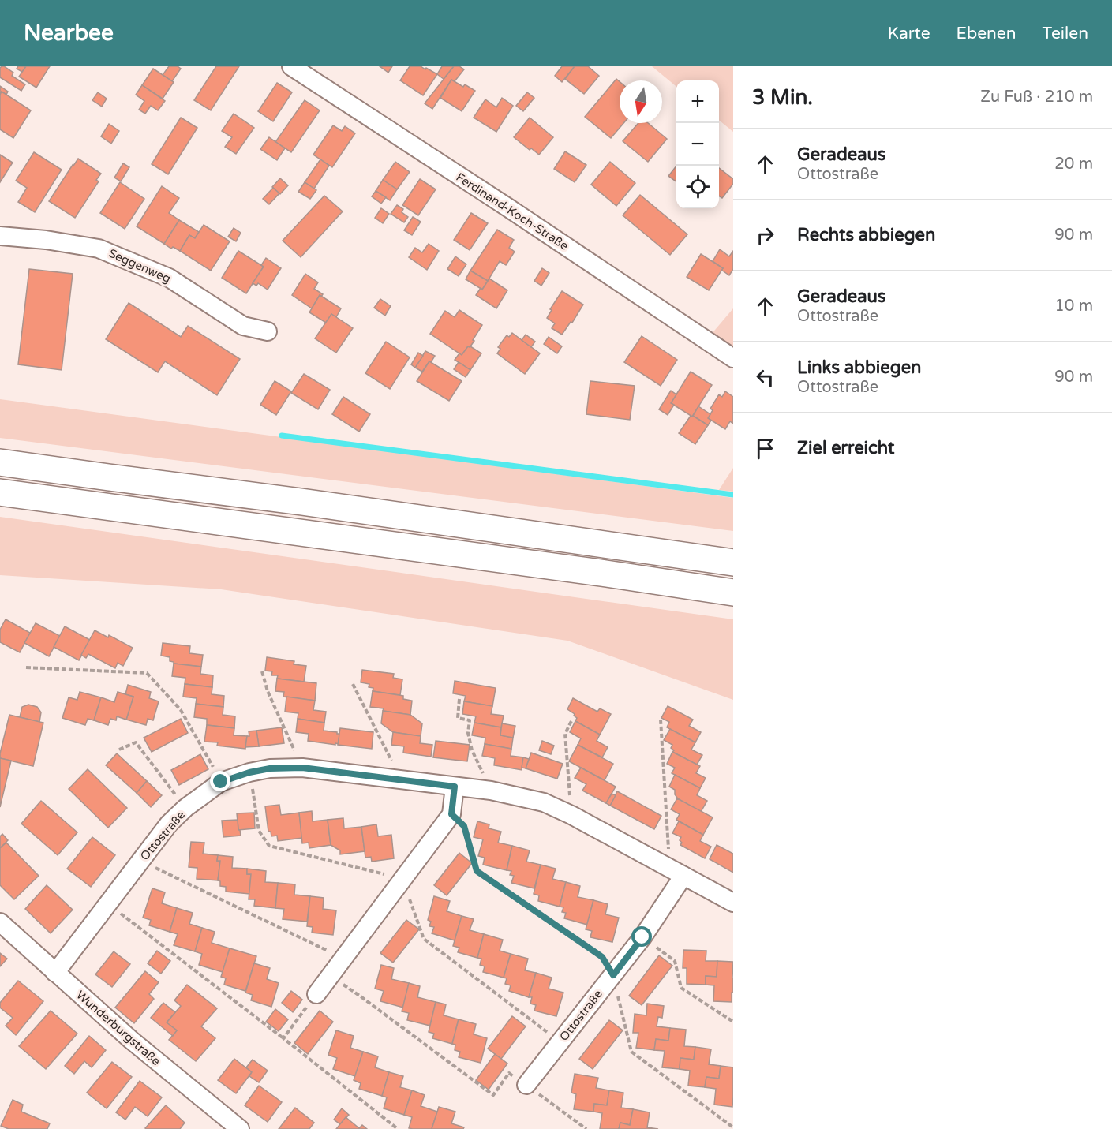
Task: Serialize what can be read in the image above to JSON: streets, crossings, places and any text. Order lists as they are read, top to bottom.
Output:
{
  "streets": {
    "street": [
      "Ferdinand-Koch-Straße",
      "Seggenweg",
      "Ottostraße",
      "Wunderburgstraße"
    ]
  },
  "crossings": [
    ["Ottostraße", "Wunderburgstraße"]
  ],
  "north": "bottom",
  "page": {
    "header": "Nearbee",
    "nav": ["Karte", "Ebenen", "Teilen"],
    "heading": ["3 Min.", "Zu Fuß · 210 m"],
    "map_buttons": ["+", "−"],
    "list": [
      ["Geradeaus", "Ottostraße", "20 m"],
      ["Rechts abbiegen", "90 m"],
      ["Geradeaus", "Ottostraße", "10 m"],
      ["Links abbiegen", "Ottostraße", "90 m"],
      "Ziel erreicht"
    ]
  }
}
